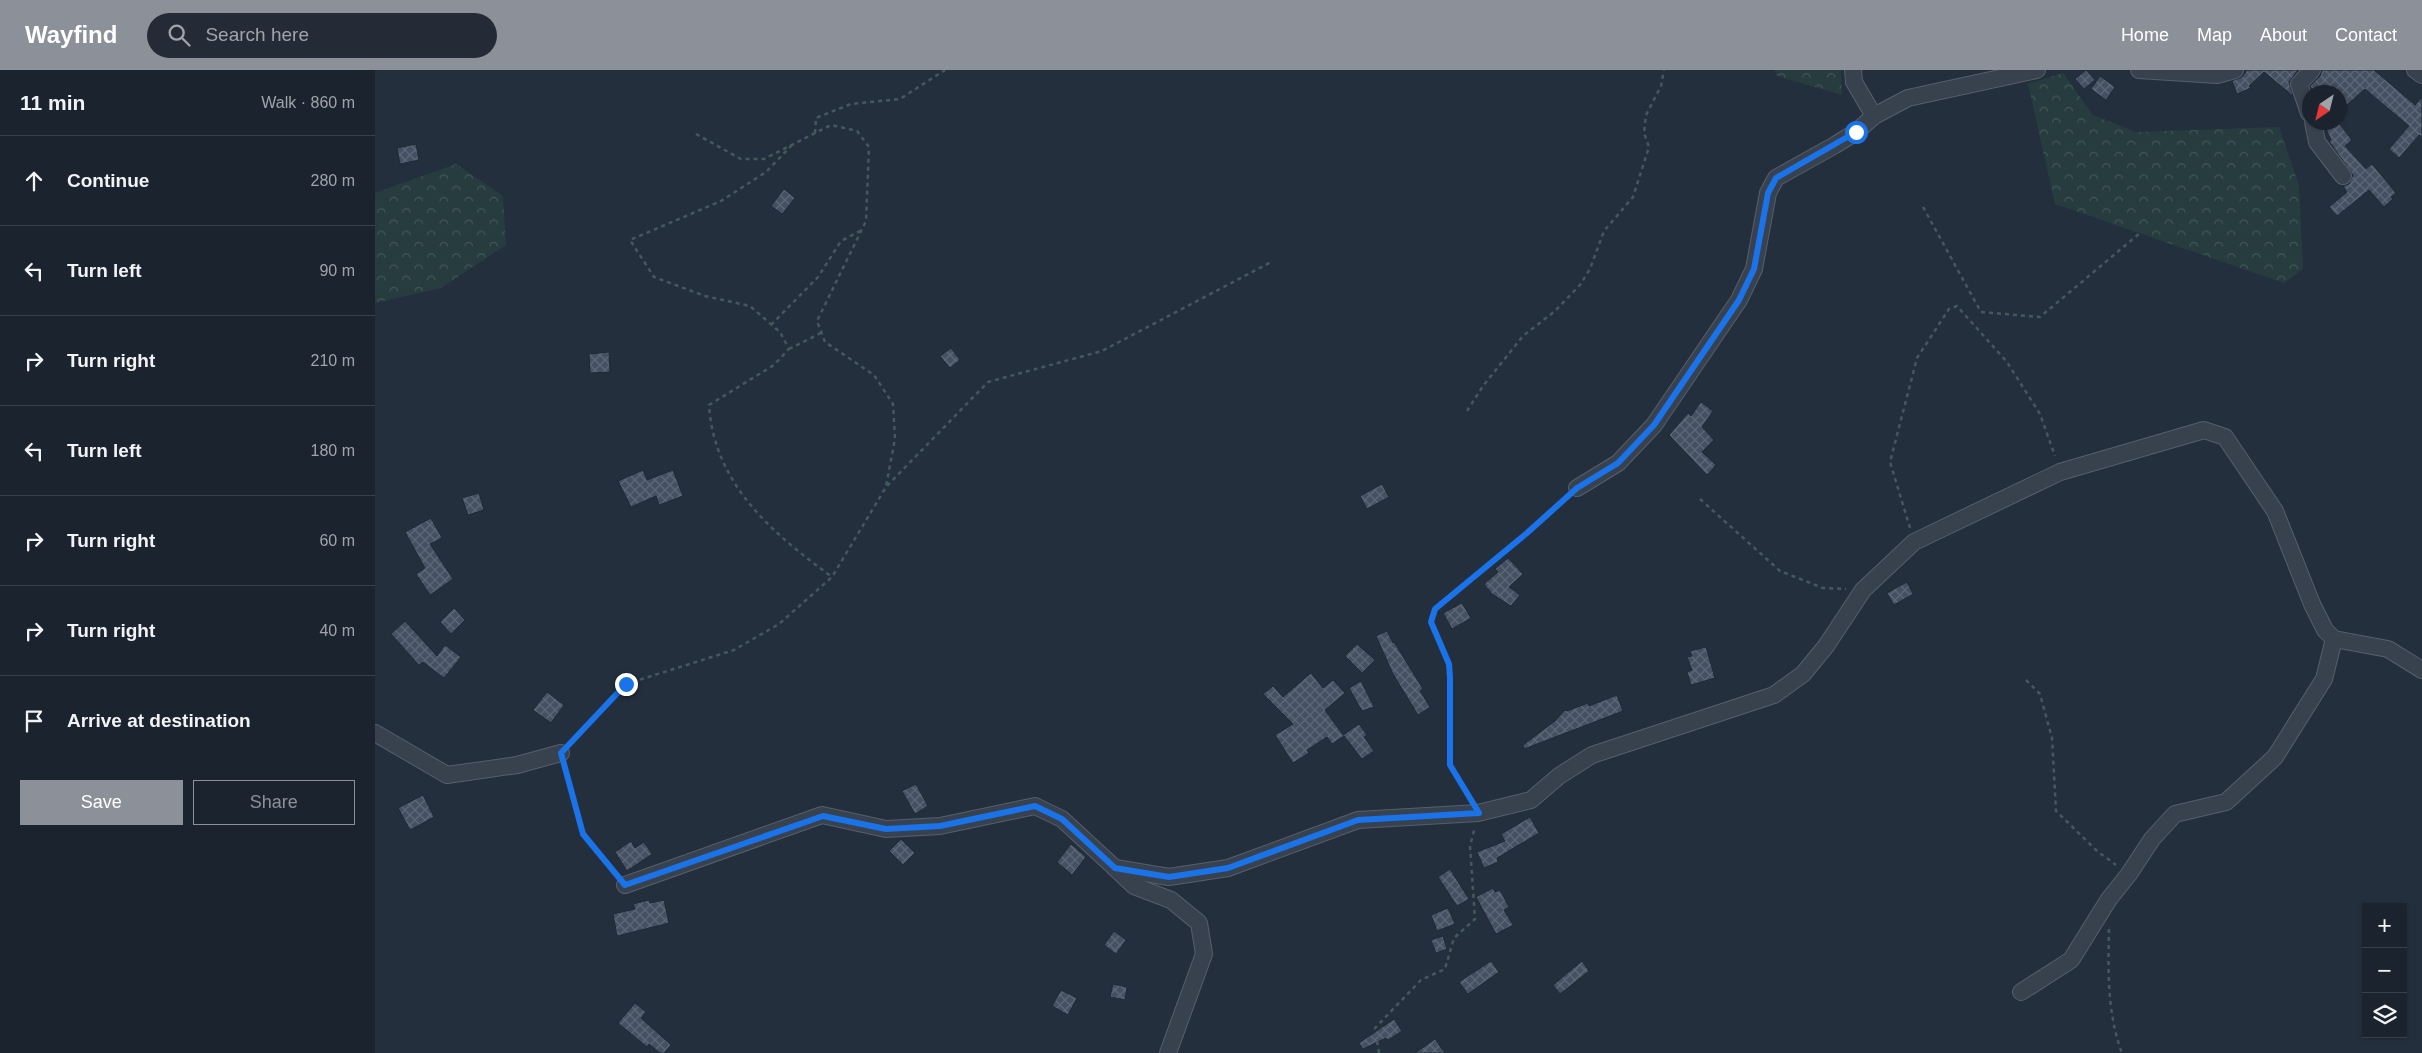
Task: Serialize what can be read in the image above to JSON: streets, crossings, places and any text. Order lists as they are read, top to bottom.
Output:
{
  "north": "bottom left",
  "page": {
    "header": "Wayfind",
    "search": "Search here",
    "nav": [
      "Home",
      "Map",
      "About",
      "Contact"
    ],
    "heading": ["11 min", "Walk · 860 m"],
    "list": [
      ["Continue", "280 m"],
      ["Turn left", "90 m"],
      ["Turn right", "210 m"],
      ["Turn left", "180 m"],
      ["Turn right", "60 m"],
      ["Turn right", "40 m"],
      "Arrive at destination"
    ],
    "buttons": ["Save", "Share"],
    "map_buttons": ["+", "−"]
  }
}
